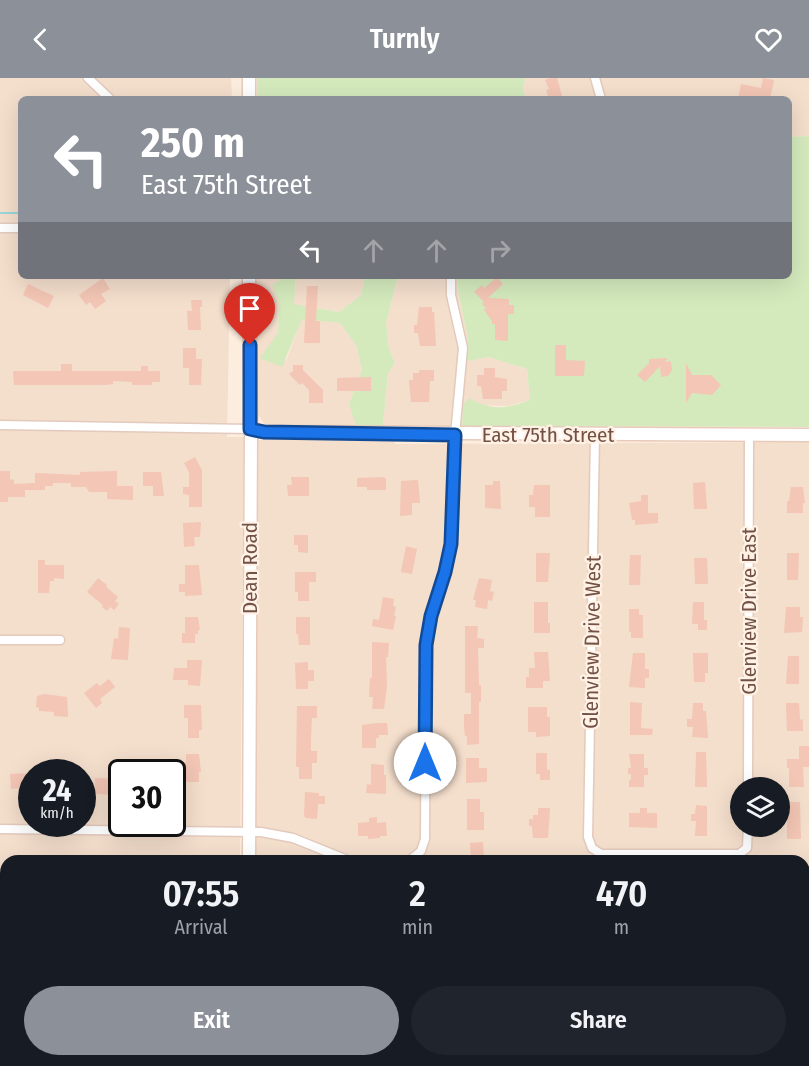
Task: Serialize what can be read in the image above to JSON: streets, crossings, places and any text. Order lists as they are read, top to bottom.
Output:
{
  "streets": {
    "street": [
      "East 75th Street",
      "Dean Road",
      "Glenview Drive East",
      "Glenview Drive West"
    ]
  },
  "crossings": [
    ["East 75th Street", "Dean Road"],
    ["East 75th Street", "Glenview Drive East"],
    ["East 75th Street", "Glenview Drive West"]
  ],
  "page": {
    "header": "Turnly",
    "turn": ["250 m", "East 75th Street"],
    "speed": "24 km/h",
    "limit": "30",
    "eta": [
      "07:55",
      "Arrival",
      "2",
      "min",
      "470",
      "m"
    ],
    "buttons": ["Exit", "Share"]
  }
}
